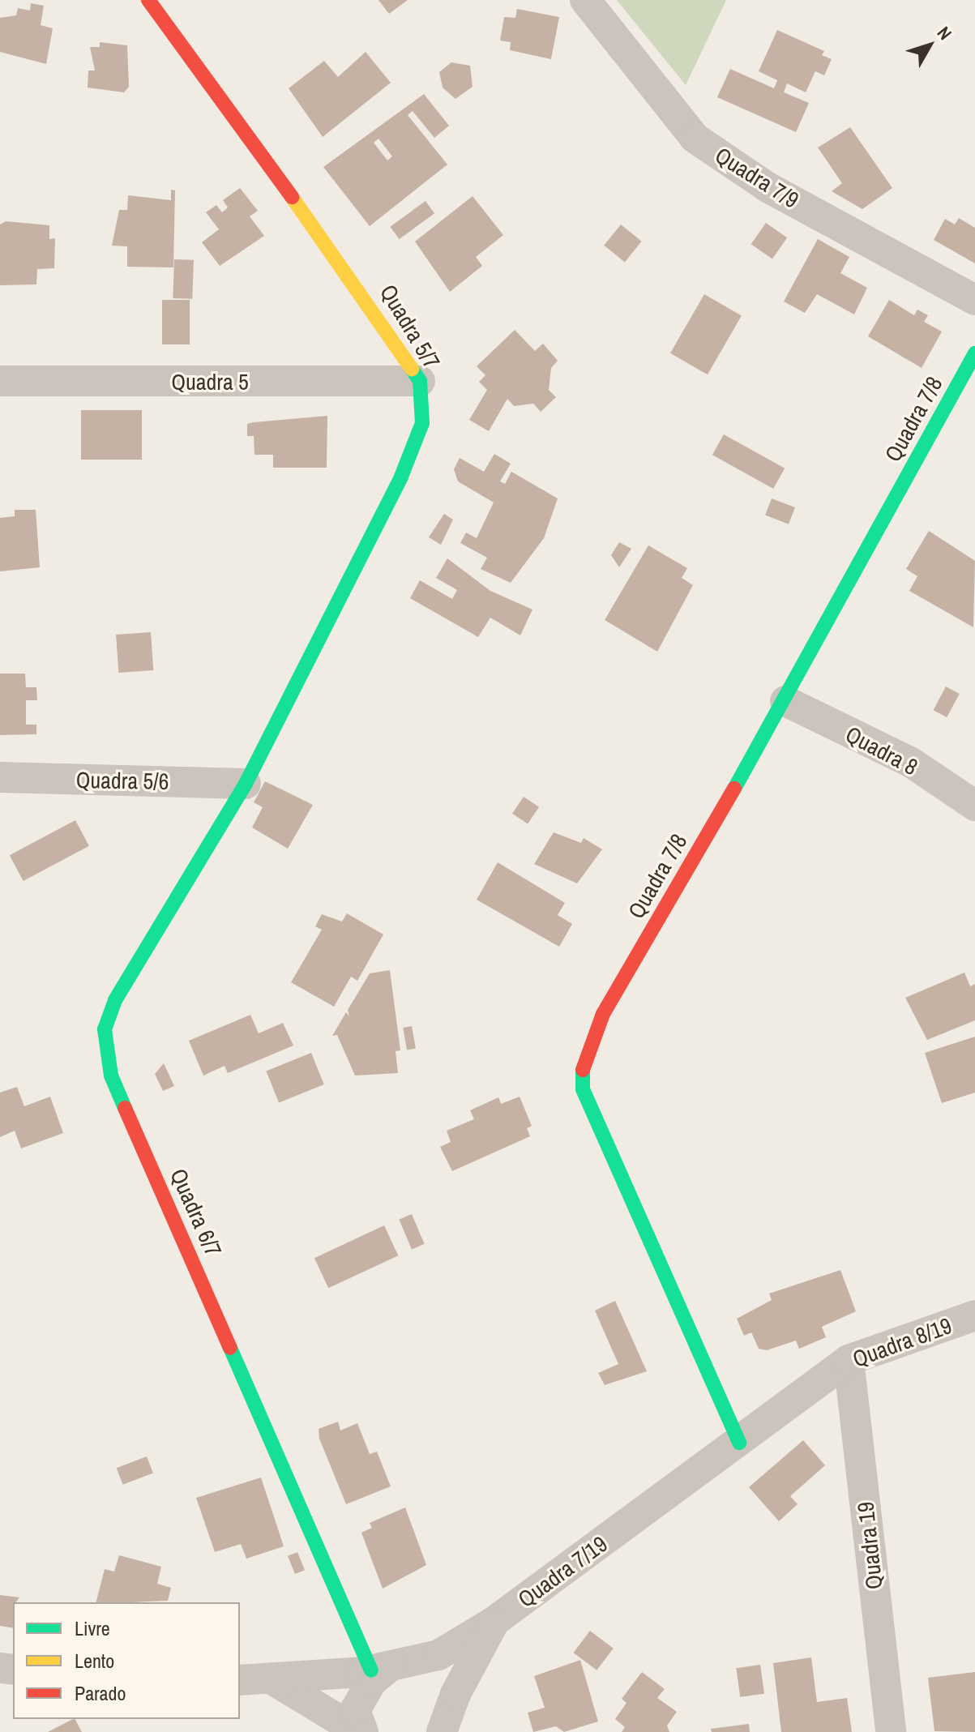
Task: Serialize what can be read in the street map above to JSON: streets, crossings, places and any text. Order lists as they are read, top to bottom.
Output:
{
  "streets": {
    "street": [
      "Quadra 7/9",
      "Quadra 5/7",
      "Quadra 5",
      "Quadra 7/8",
      "Quadra 8",
      "Quadra 5/6",
      "Quadra 6/7",
      "Quadra 8/19",
      "Quadra 19",
      "Quadra 7/19"
    ]
  },
  "crossings": [
    ["Quadra 5/7", "Quadra 5"],
    ["Quadra 5/7", "Quadra 5/6"],
    ["Quadra 5/7", "Quadra 6/7"],
    ["Quadra 7/8", "Quadra 8"],
    ["Quadra 7/8", "Quadra 8/19"],
    ["Quadra 7/8", "Quadra 7/19"],
    ["Quadra 5/6", "Quadra 6/7"],
    ["Quadra 6/7", "Quadra 7/19"],
    ["Quadra 8/19", "Quadra 19"],
    ["Quadra 8/19", "Quadra 7/19"]
  ],
  "legend": ["Livre", "Lento", "Parado"],
  "north": "top right"
}
